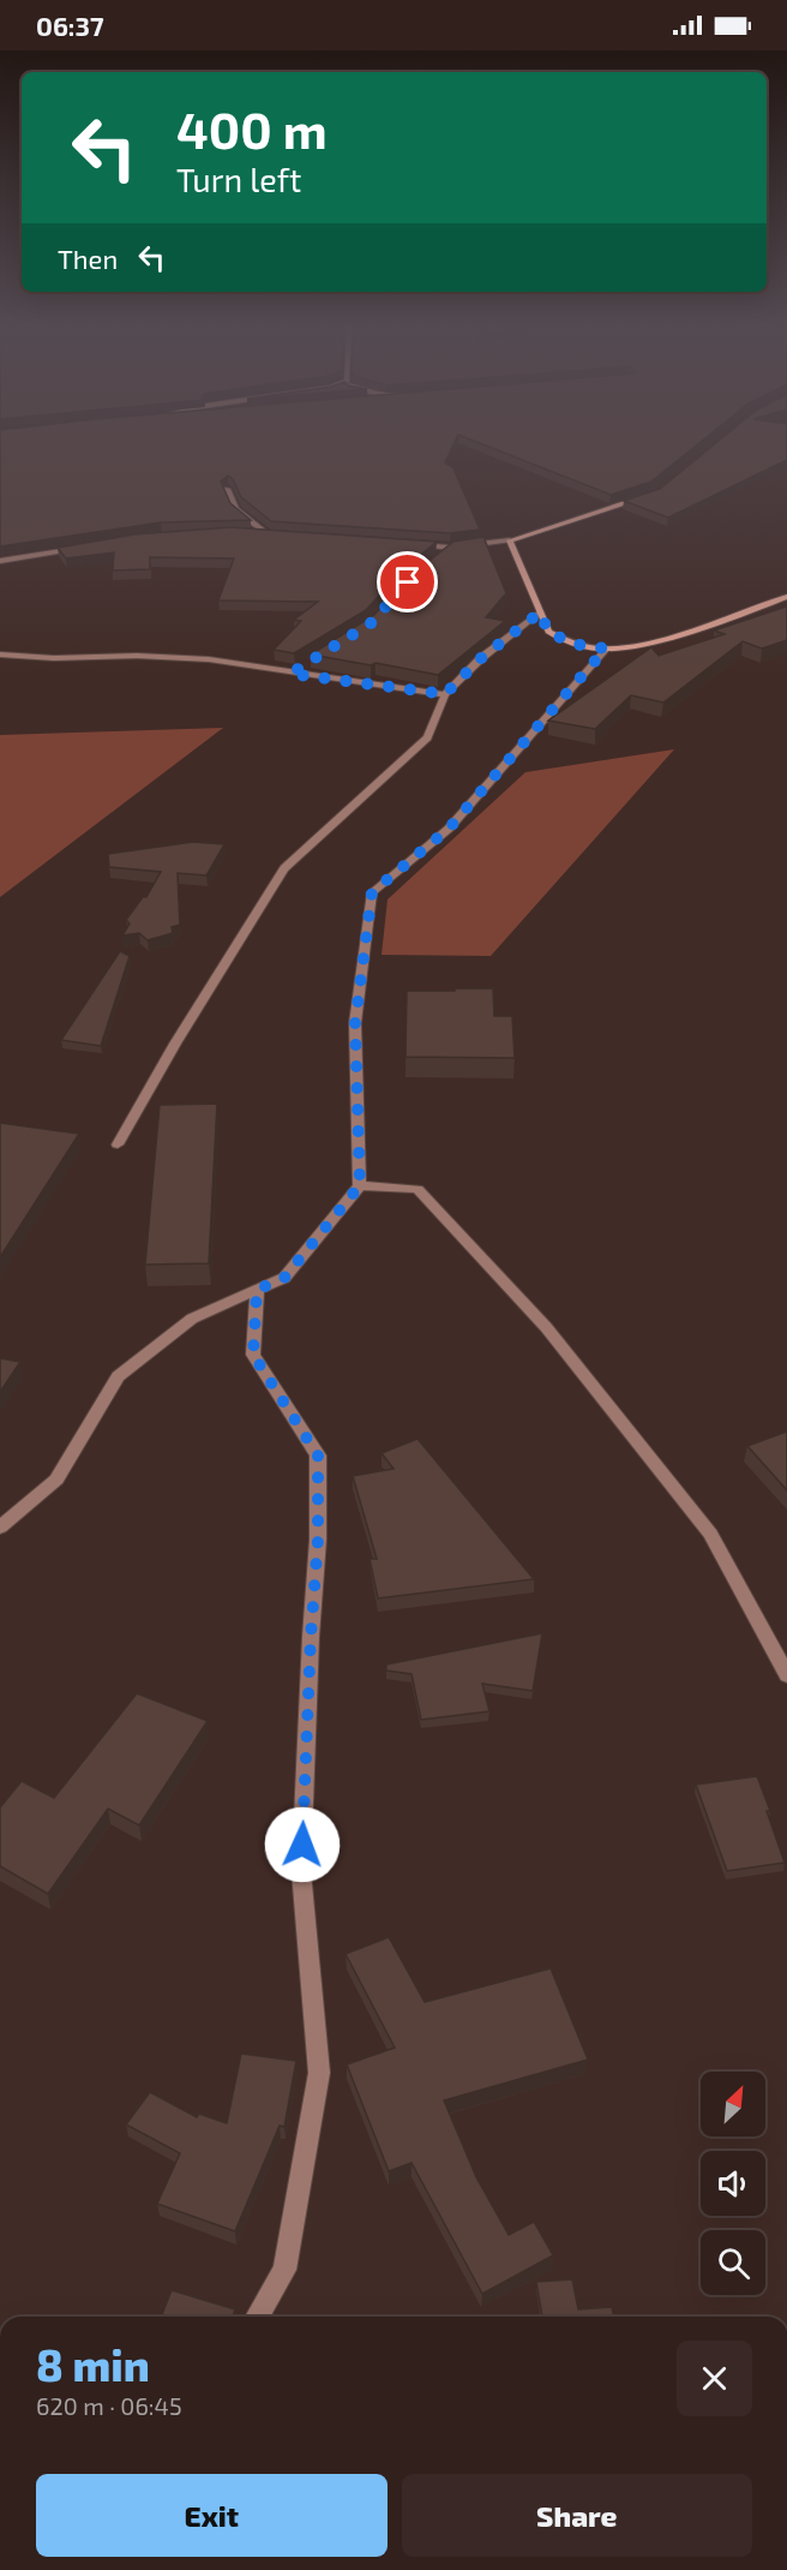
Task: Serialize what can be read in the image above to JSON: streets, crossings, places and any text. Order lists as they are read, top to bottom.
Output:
{
  "north": "top right",
  "page": {
    "status": "06:37",
    "turn": ["400 m", "Turn left"],
    "then": "Then",
    "heading": ["8 min", "620 m · 06:45"],
    "buttons": ["Exit", "Share"]
  }
}
